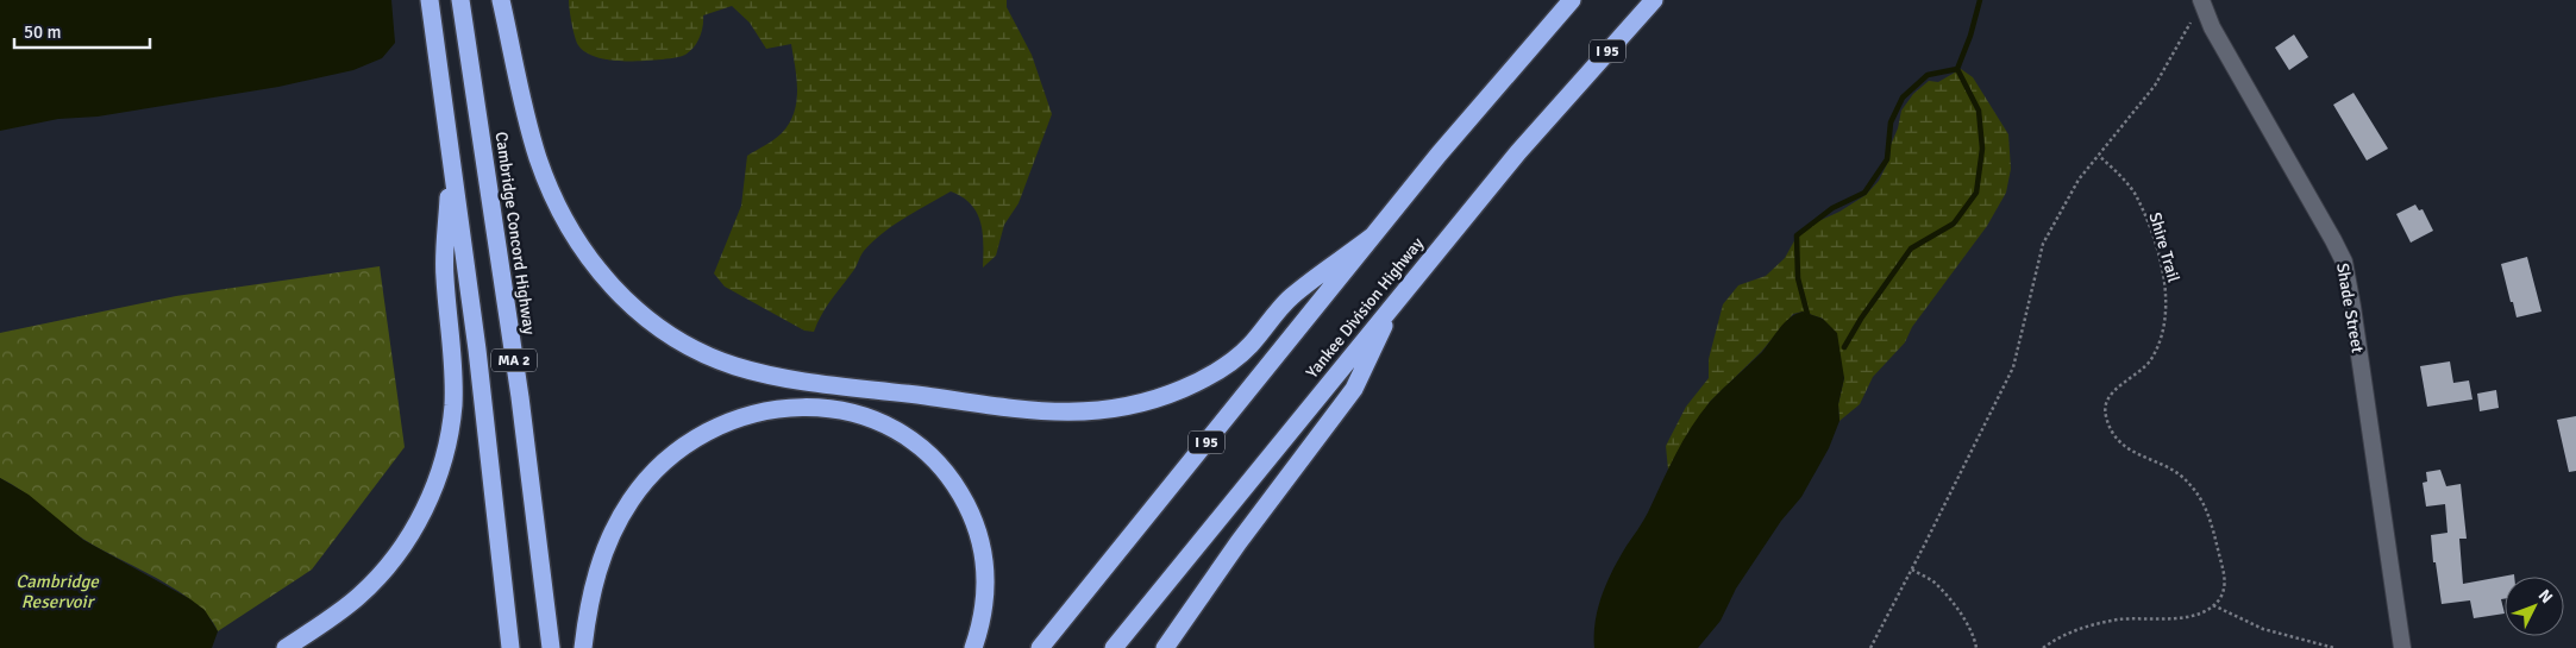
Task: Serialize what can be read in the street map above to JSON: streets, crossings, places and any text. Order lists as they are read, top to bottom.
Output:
{
  "streets": {
    "highway": [
      "I 95",
      "Cambridge Concord Highway",
      "Yankee Division Highway",
      "MA 2"
    ],
    "street": ["Shade Street"],
    "path": ["Shire Trail"]
  },
  "water": ["Cambridge Reservoir"],
  "scale_bar": "50 m",
  "north": "top right"
}
